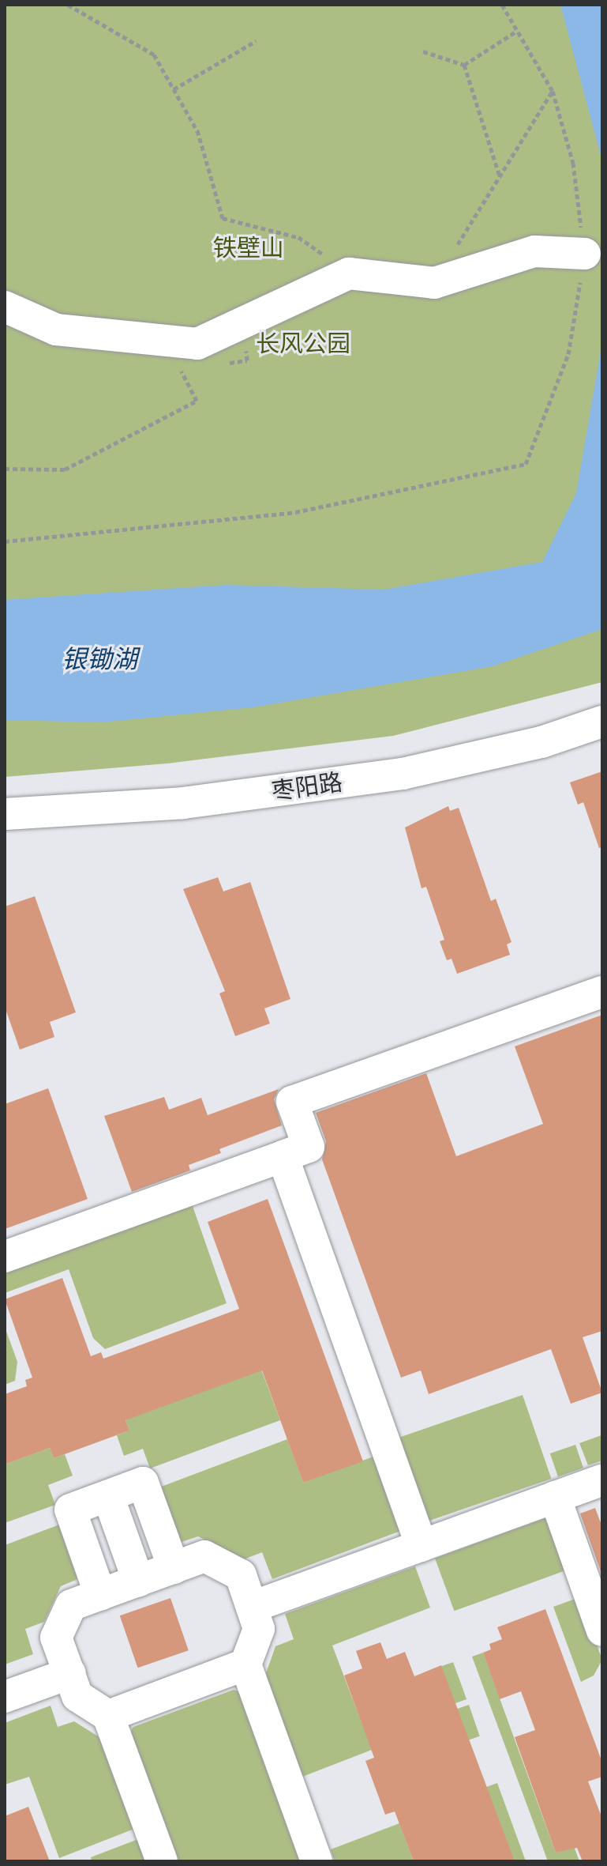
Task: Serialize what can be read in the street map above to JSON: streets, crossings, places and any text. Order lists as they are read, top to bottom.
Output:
{
  "streets": {
    "street": ["枣阳路"]
  },
  "water": ["银锄湖"],
  "parks": ["铁壁山", "长风公园"]
}
